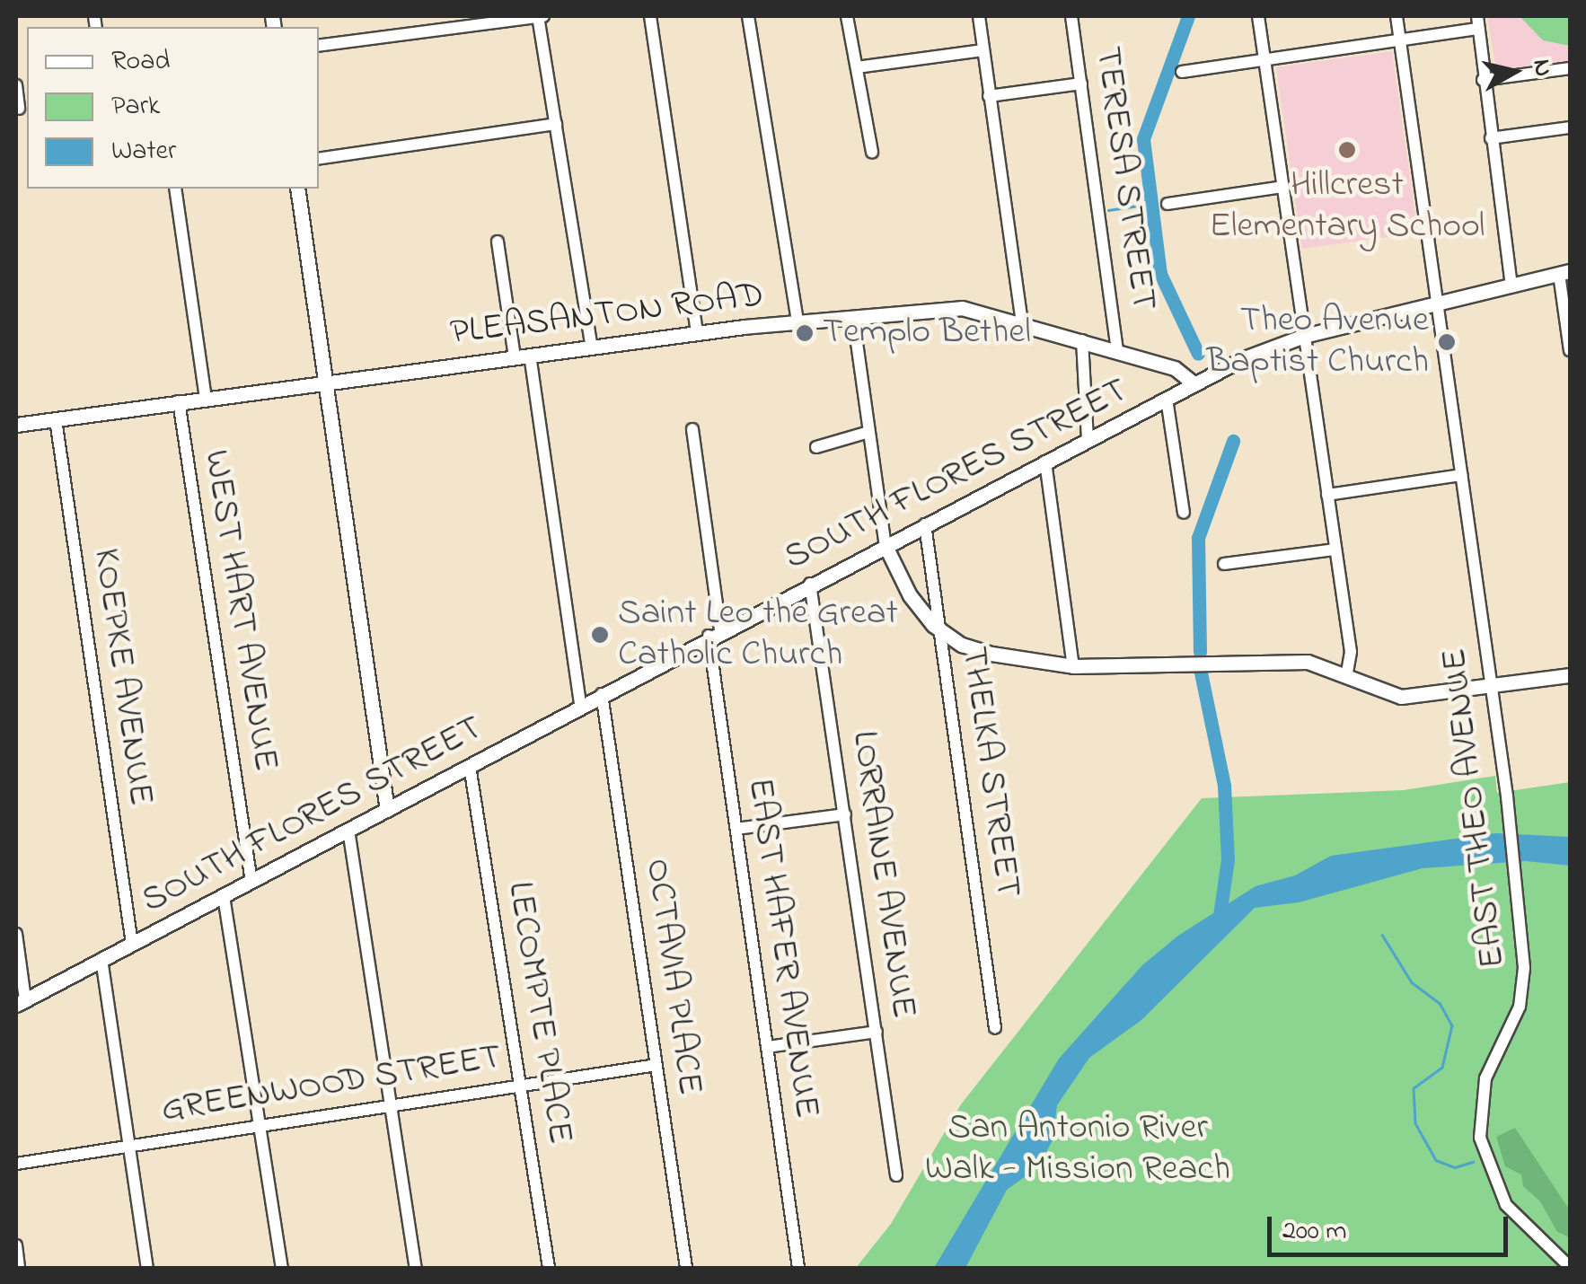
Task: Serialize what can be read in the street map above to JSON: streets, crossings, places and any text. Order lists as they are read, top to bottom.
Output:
{
  "streets": {
    "main road": ["PLEASANTON ROAD", "SOUTH FLORES STREET"],
    "street": [
      "TERESA STREET",
      "WEST HART AVENUE",
      "KOEPKE AVENUE",
      "THELKA STREET",
      "EAST THEO AVENUE",
      "LORRAINE AVENUE",
      "EAST HAFER AVENUE",
      "OCTAVIA PLACE",
      "LECOMPTE PLACE",
      "GREENWOOD STREET"
    ]
  },
  "crossings": [
    ["TERESA STREET", "PLEASANTON ROAD"],
    ["PLEASANTON ROAD", "SOUTH FLORES STREET"],
    ["PLEASANTON ROAD", "WEST HART AVENUE"],
    ["PLEASANTON ROAD", "KOEPKE AVENUE"],
    ["SOUTH FLORES STREET", "WEST HART AVENUE"],
    ["SOUTH FLORES STREET", "KOEPKE AVENUE"],
    ["SOUTH FLORES STREET", "THELKA STREET"],
    ["SOUTH FLORES STREET", "EAST THEO AVENUE"],
    ["SOUTH FLORES STREET", "LORRAINE AVENUE"],
    ["SOUTH FLORES STREET", "EAST HAFER AVENUE"],
    ["SOUTH FLORES STREET", "OCTAVIA PLACE"],
    ["SOUTH FLORES STREET", "LECOMPTE PLACE"],
    ["OCTAVIA PLACE", "GREENWOOD STREET"],
    ["LECOMPTE PLACE", "GREENWOOD STREET"]
  ],
  "parks": ["San Antonio River Walk - Mission Reach"],
  "places": [
    "Hillcrest Elementary School",
    "Templo Bethel",
    "Theo Avenue Baptist Church",
    "Saint Leo the Great Catholic Church"
  ],
  "legend": ["Road", "Park", "Water"],
  "scale_bar": "200 m",
  "north": "right"
}
